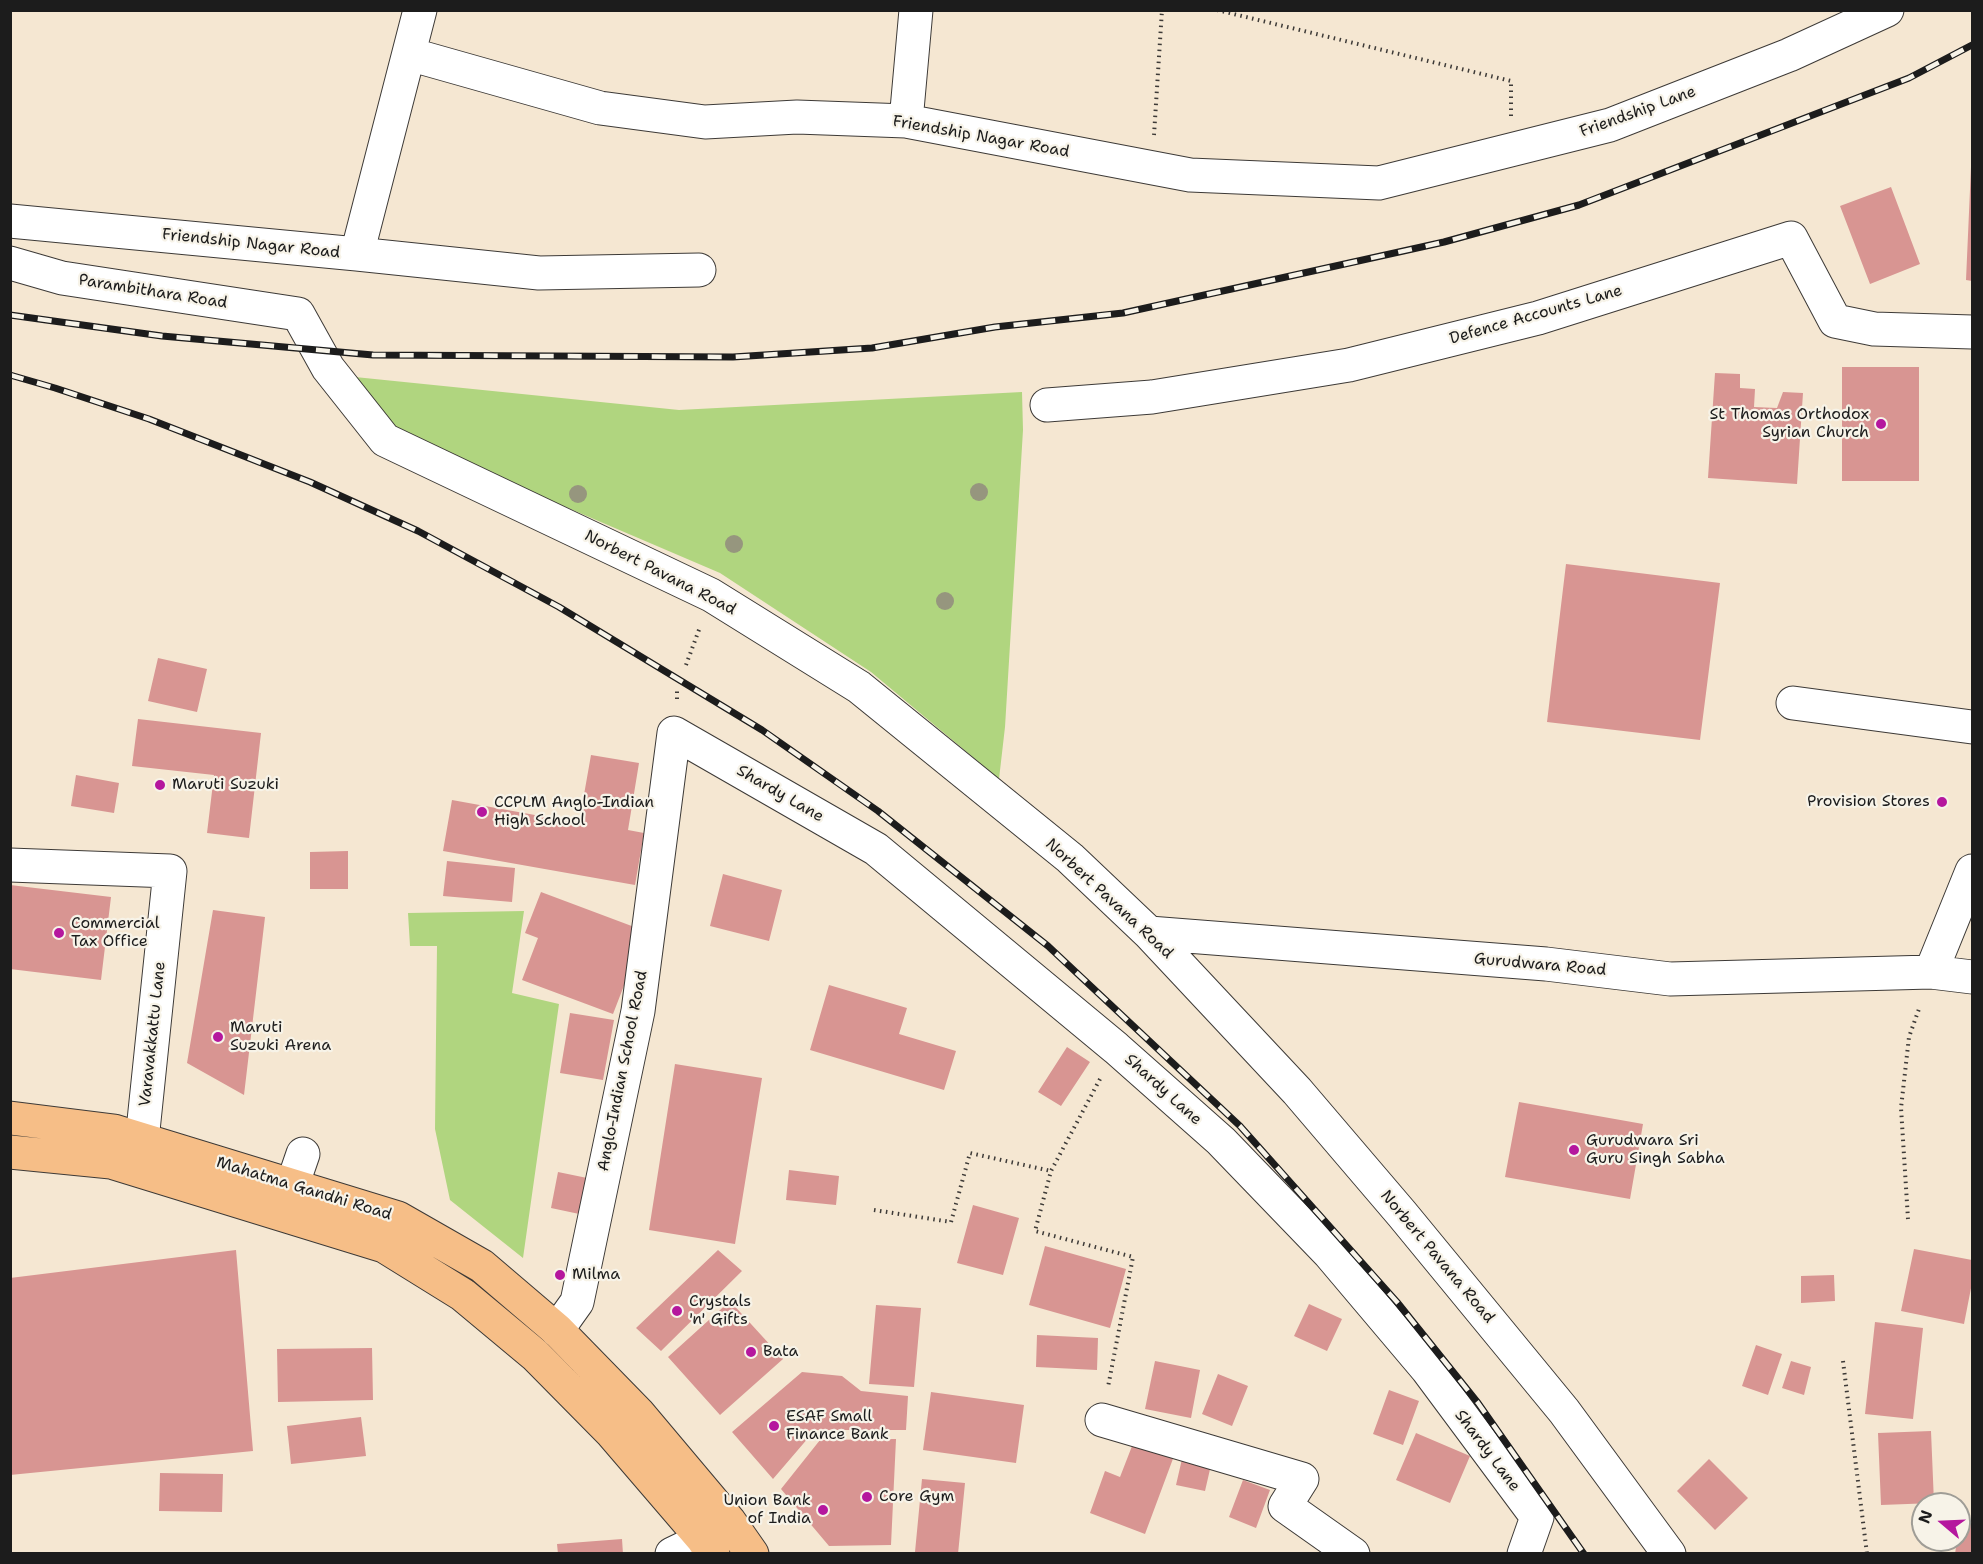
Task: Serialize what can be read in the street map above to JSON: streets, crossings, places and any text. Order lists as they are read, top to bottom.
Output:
{
  "streets": {
    "main road": ["Mahatma Gandhi Road"],
    "street": [
      "Friendship Lane",
      "Friendship Nagar Road",
      "Parambithara Road",
      "Defence Accounts Lane",
      "Norbert Pavana Road",
      "Shardy Lane",
      "Gurudwara Road",
      "Varavakkattu Lane",
      "Anglo-Indian School Road"
    ]
  },
  "crossings": [
    ["Friendship Lane", "Friendship Nagar Road"],
    ["Parambithara Road", "Norbert Pavana Road"],
    ["Norbert Pavana Road", "Gurudwara Road"],
    ["Shardy Lane", "Anglo-Indian School Road"],
    ["Varavakkattu Lane", "Mahatma Gandhi Road"],
    ["Anglo-Indian School Road", "Mahatma Gandhi Road"]
  ],
  "places": [
    "St Thomas Orthodox Syrian Church",
    "Maruti Suzuki",
    "Provision Stores",
    "CCPLM Anglo-Indian High School",
    "Commercial Tax Office",
    "Maruti Suzuki Arena",
    "Gurudwara Sri Guru Singh Sabha",
    "Milma",
    "Crystals 'n' Gifts",
    "Bata",
    "ESAF Small Finance Bank",
    "Core Gym",
    "Union Bank of India"
  ],
  "north": "left"
}
